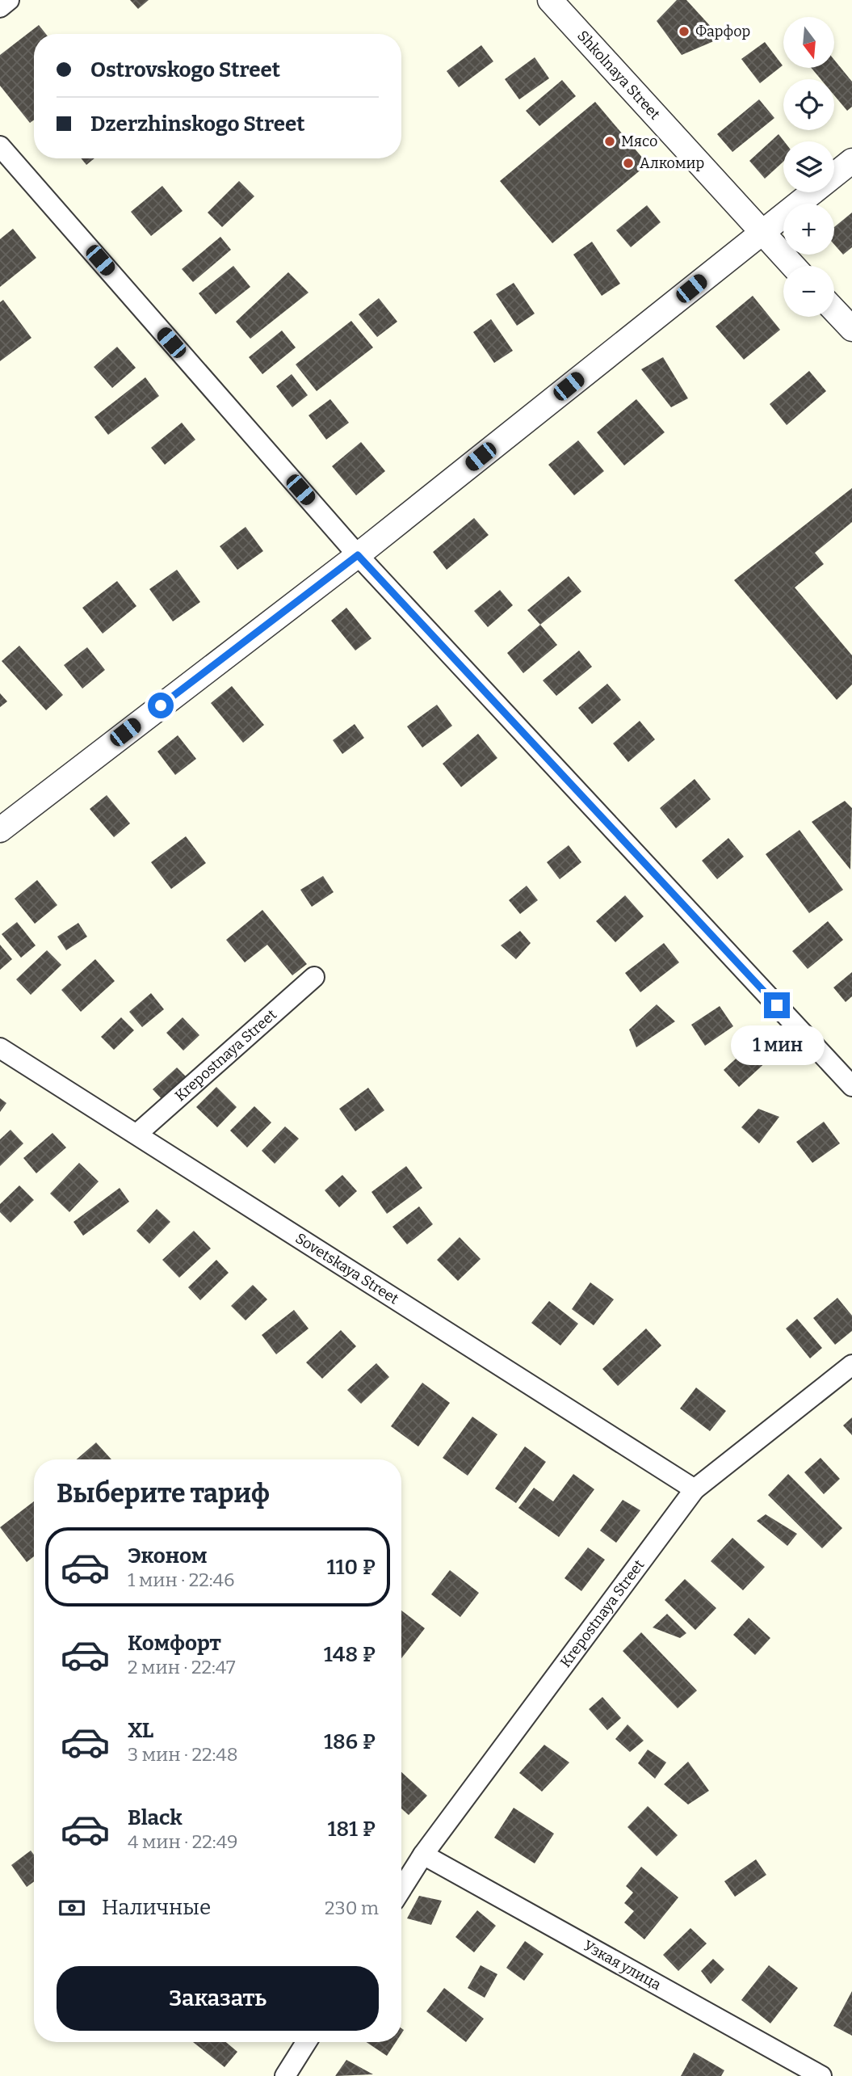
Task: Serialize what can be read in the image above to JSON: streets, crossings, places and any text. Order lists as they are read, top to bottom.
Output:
{
  "streets": {
    "street": [
      "Shkolnaya Street",
      "Krepostnaya Street",
      "Sovetskaya Street",
      "Узкая улица"
    ]
  },
  "crossings": [
    ["Krepostnaya Street", "Sovetskaya Street"],
    ["Krepostnaya Street", "Узкая улица"]
  ],
  "places": ["Фарфор", "Мясо", "Алкомир"],
  "north": "bottom",
  "page": {
    "map_buttons": ["+", "−"],
    "banner": ["Ostrovskogo Street", "Dzerzhinskogo Street"],
    "bubble": "1 мин",
    "heading": "Выберите тариф",
    "list": [
      {
        "name": "Эконом",
        "note": "1 мин · 22:46",
        "value": "110 ₽"
      },
      {
        "name": "Комфорт",
        "note": "2 мин · 22:47",
        "value": "148 ₽"
      },
      {
        "name": "XL",
        "note": "3 мин · 22:48",
        "value": "186 ₽"
      },
      {
        "name": "Black",
        "note": "4 мин · 22:49",
        "value": "181 ₽"
      }
    ],
    "pay": ["Наличные", "230 m"],
    "buttons": "Заказать"
  }
}
